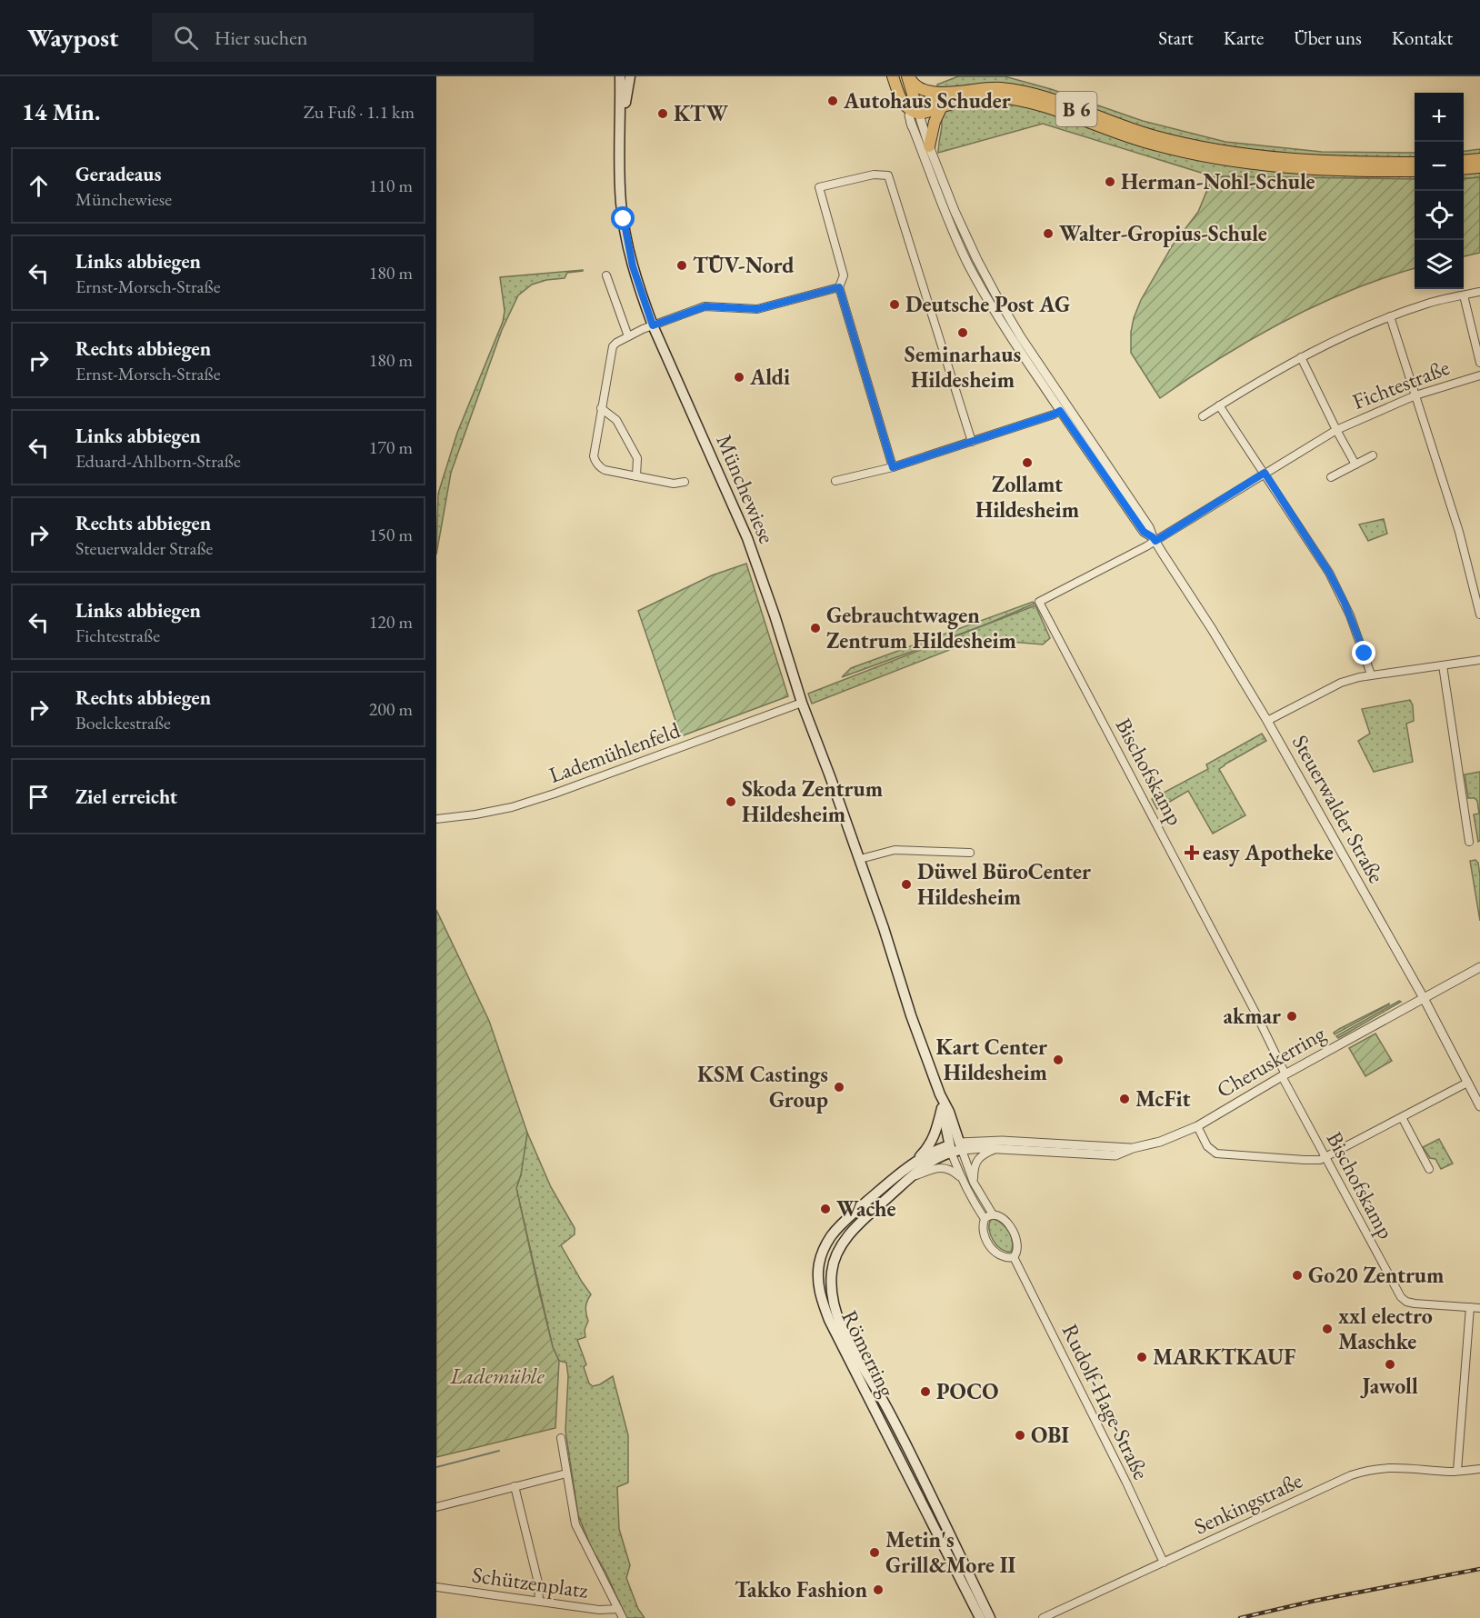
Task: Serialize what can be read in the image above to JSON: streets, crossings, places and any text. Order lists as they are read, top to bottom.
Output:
{
  "streets": {
    "main road": [
      "B 6",
      "Münchewiese",
      "Steuerwalder Straße",
      "Römerring"
    ],
    "street": [
      "Fichtestraße",
      "Lademühlenfeld",
      "Bischofskamp",
      "Cheruskerring",
      "Rudolf-Hage-Straße",
      "Senkingstraße",
      "Schützenplatz"
    ]
  },
  "crossings": [
    ["B 6", "Steuerwalder Straße"],
    ["Fichtestraße", "Bischofskamp"],
    ["Fichtestraße", "Steuerwalder Straße"],
    ["Münchewiese", "Lademühlenfeld"],
    ["Münchewiese", "Cheruskerring"],
    ["Münchewiese", "Römerring"],
    ["Münchewiese", "Rudolf-Hage-Straße"],
    ["Bischofskamp", "Steuerwalder Straße"],
    ["Bischofskamp", "Cheruskerring"],
    ["Steuerwalder Straße", "Cheruskerring"],
    ["Cheruskerring", "Römerring"],
    ["Cheruskerring", "Rudolf-Hage-Straße"],
    ["Römerring", "Rudolf-Hage-Straße"],
    ["Rudolf-Hage-Straße", "Senkingstraße"]
  ],
  "parks": ["Lademühle"],
  "places": {
    "other": [
      "Autohaus Schuder",
      "KTW",
      "Herman-Nohl-Schule",
      "Walter-Gropius-Schule",
      "TÜV-Nord",
      "Deutsche Post AG",
      "Seminarhaus Hildesheim",
      "Aldi",
      "Zollamt Hildesheim",
      "Gebrauchtwagen Zentrum Hildesheim",
      "Skoda Zentrum Hildesheim",
      "Düwel BüroCenter Hildesheim",
      "akmar",
      "Kart Center Hildesheim",
      "KSM Castings Group",
      "McFit",
      "Wache",
      "Go20 Zentrum",
      "xxl electro Maschke",
      "MARKTKAUF",
      "Jawoll",
      "POCO",
      "OBI",
      "Metin's Grill&More II",
      "Takko Fashion"
    ],
    "health": ["easy Apotheke"]
  },
  "page": {
    "header": "Waypost",
    "search": "Hier suchen",
    "nav": [
      "Start",
      "Karte",
      "Über uns",
      "Kontakt"
    ],
    "heading": ["14 Min.", "Zu Fuß · 1.1 km"],
    "map_buttons": ["+", "−"],
    "list": [
      ["Geradeaus", "Münchewiese", "110 m"],
      ["Links abbiegen", "Ernst-Morsch-Straße", "180 m"],
      ["Rechts abbiegen", "Ernst-Morsch-Straße", "180 m"],
      ["Links abbiegen", "Eduard-Ahlborn-Straße", "170 m"],
      ["Rechts abbiegen", "Steuerwalder Straße", "150 m"],
      ["Links abbiegen", "Fichtestraße", "120 m"],
      ["Rechts abbiegen", "Boelckestraße", "200 m"],
      "Ziel erreicht"
    ]
  }
}
